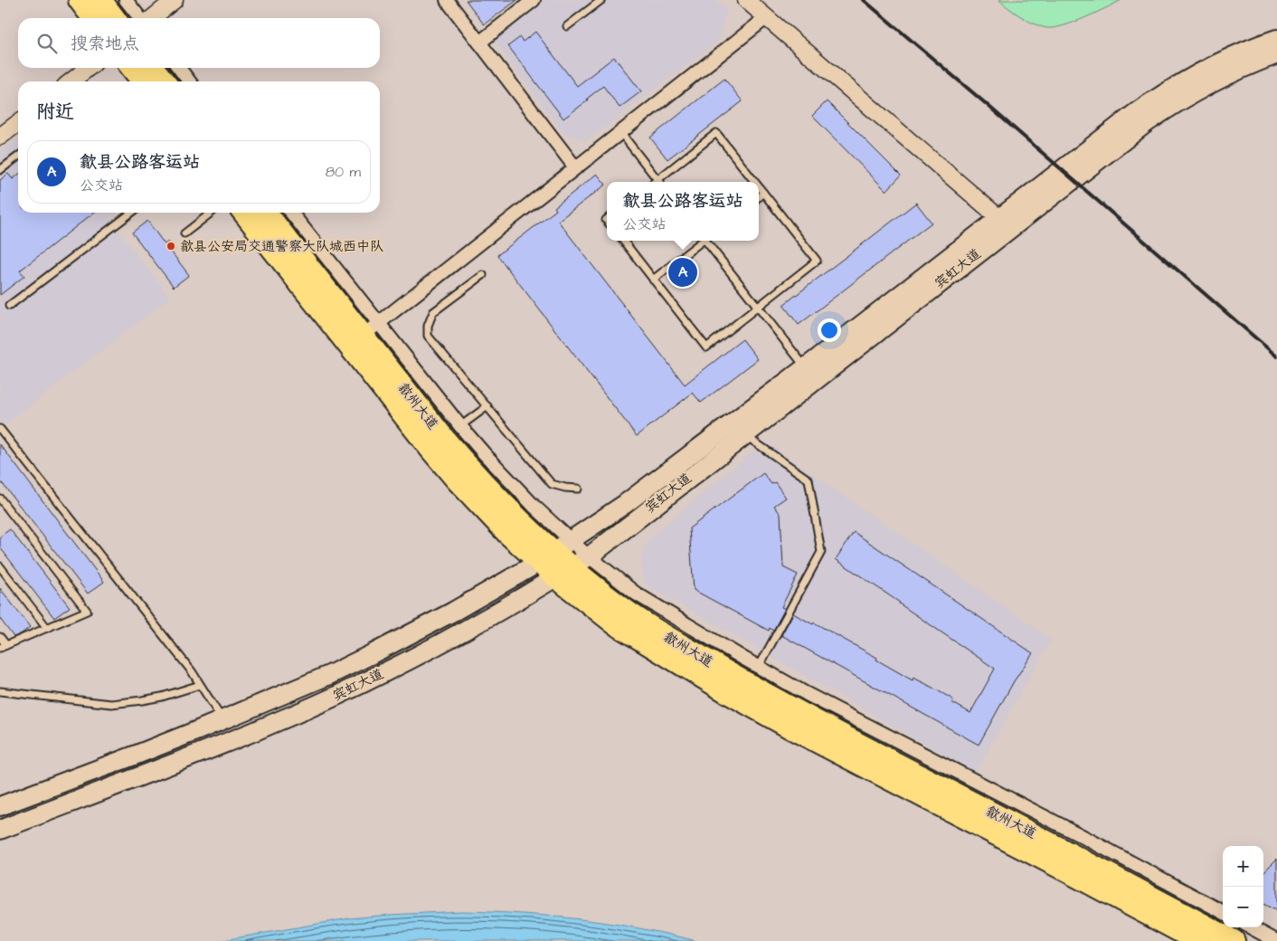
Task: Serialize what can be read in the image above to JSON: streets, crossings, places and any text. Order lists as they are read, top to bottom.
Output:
{
  "streets": {
    "highway": ["歙州大道"],
    "main road": ["宾虹大道"]
  },
  "crossings": [
    ["宾虹大道", "歙州大道"]
  ],
  "places": ["歙县公安局交通警察大队城西中队"],
  "page": {
    "search": "搜索地点",
    "heading": "附近",
    "list": [
      {
        "mark": "A",
        "name": "歙县公路客运站",
        "note": "公交站",
        "value": "80 m"
      }
    ],
    "popup": ["歙县公路客运站", "公交站"],
    "pins": "A",
    "map_buttons": ["+", "−"]
  }
}
